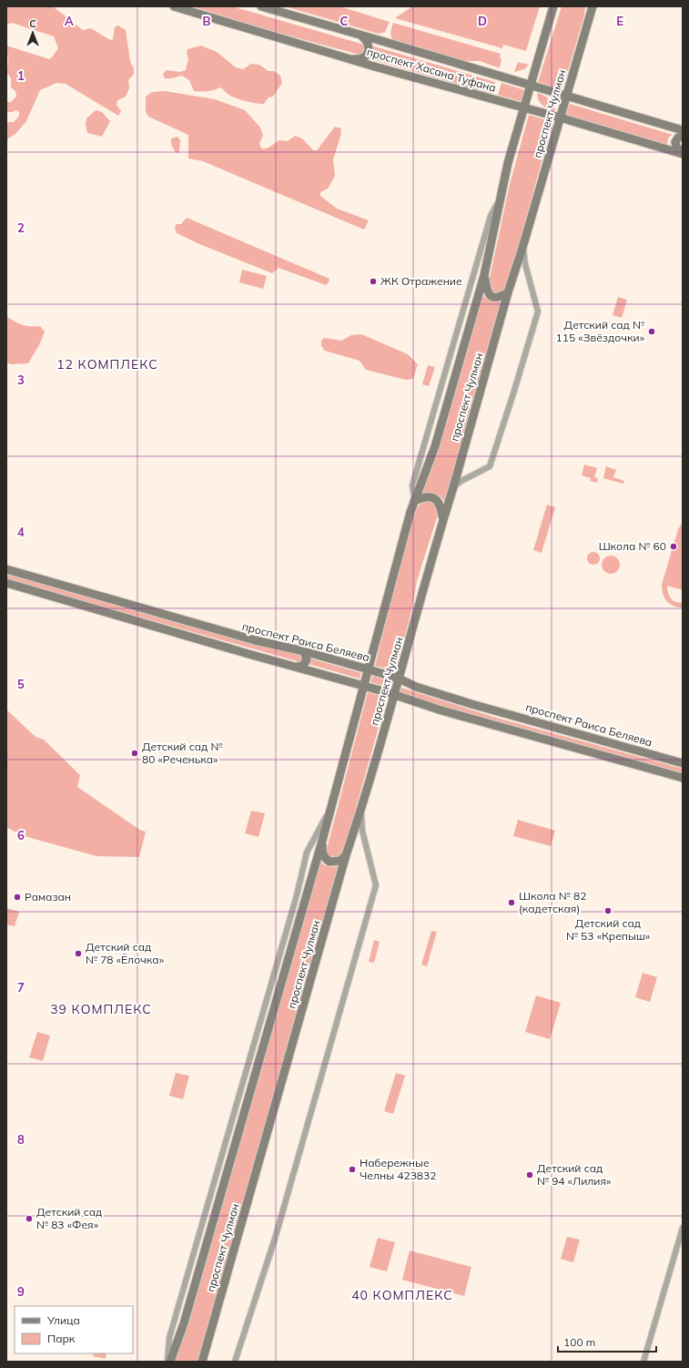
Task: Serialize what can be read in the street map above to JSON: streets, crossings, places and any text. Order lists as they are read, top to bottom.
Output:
{
  "streets": {
    "main road": ["проспект Хасана Туфана", "проспект Чулман", "проспект Раиса Беляева"]
  },
  "crossings": [
    ["проспект Хасана Туфана", "проспект Чулман"],
    ["проспект Чулман", "проспект Раиса Беляева"]
  ],
  "districts": ["12 КОМПЛЕКС", "39 КОМПЛЕКС", "40 КОМПЛЕКС"],
  "places": [
    "ЖК Отражение",
    "Детский сад № 115 «Звёздочки»",
    "Школа № 60",
    "Детский сад № 80 «Реченька»",
    "Рамазан",
    "Школа № 82 (кадетская)",
    "Детский сад № 53 «Крепыш»",
    "Детский сад № 78 «Ёлочка»",
    "Набережные Челны 423832",
    "Детский сад № 94 «Лилия»",
    "Детский сад № 83 «Фея»"
  ],
  "legend": ["Улица", "Парк"],
  "scale_bar": "100 m",
  "north": "top",
  "grid": {
    "columns": [
      "A",
      "B",
      "C",
      "D",
      "E"
    ],
    "rows": [
      "1",
      "2",
      "3",
      "4",
      "5",
      "6",
      "7",
      "8",
      "9"
    ]
  }
}
